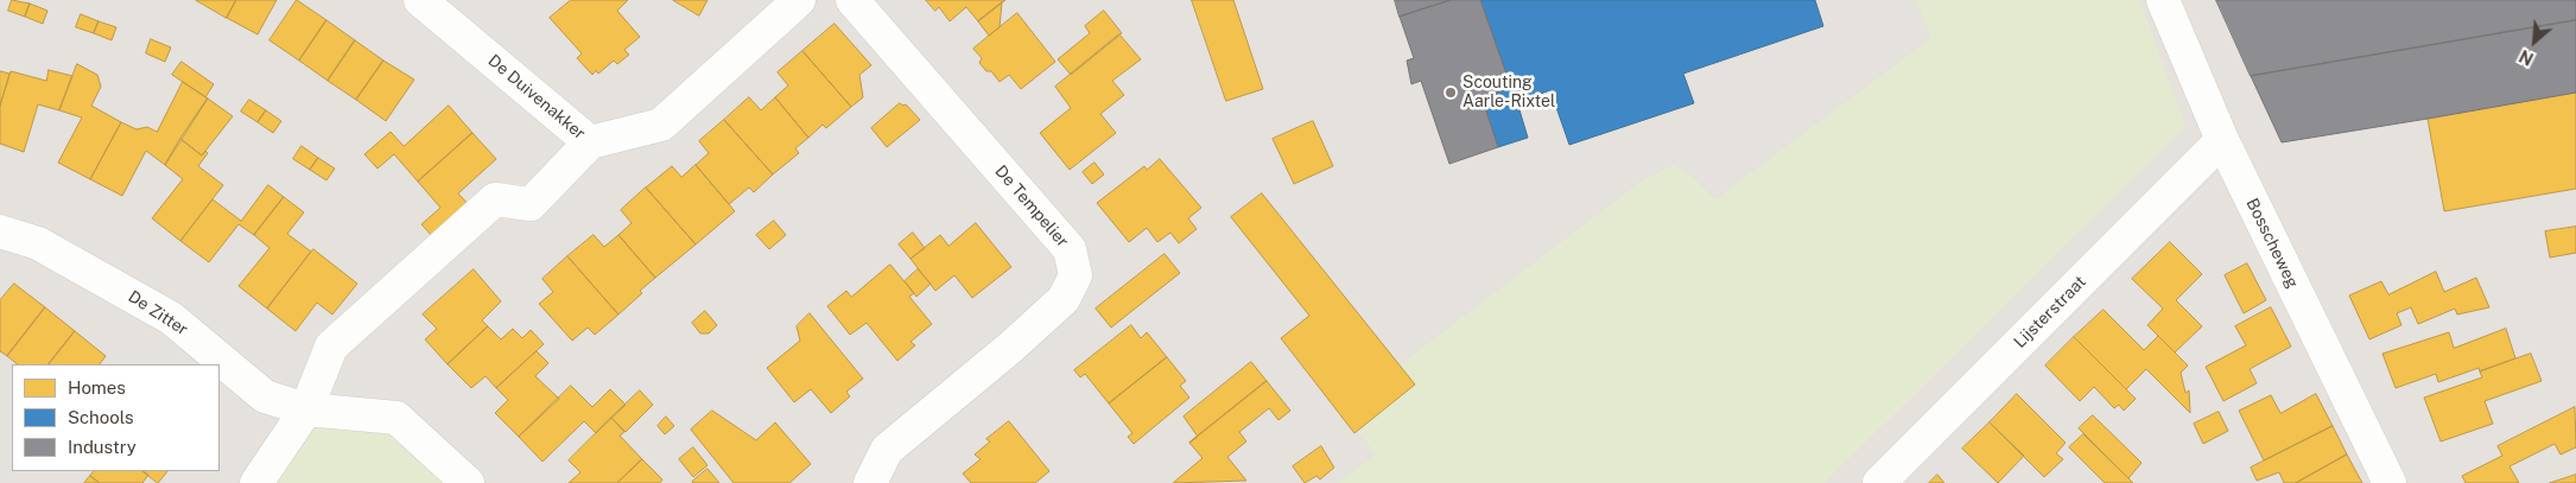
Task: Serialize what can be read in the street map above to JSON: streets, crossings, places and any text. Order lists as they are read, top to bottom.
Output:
{
  "streets": {
    "street": [
      "De Duivenakker",
      "De Tempelier",
      "Bosscheweg",
      "Lijsterstraat",
      "De Zitter"
    ]
  },
  "crossings": [
    ["Bosscheweg", "Lijsterstraat"]
  ],
  "places": ["Scouting Aarle-Rixtel"],
  "legend": ["Homes", "Schools", "Industry"],
  "north": "bottom left"
}
